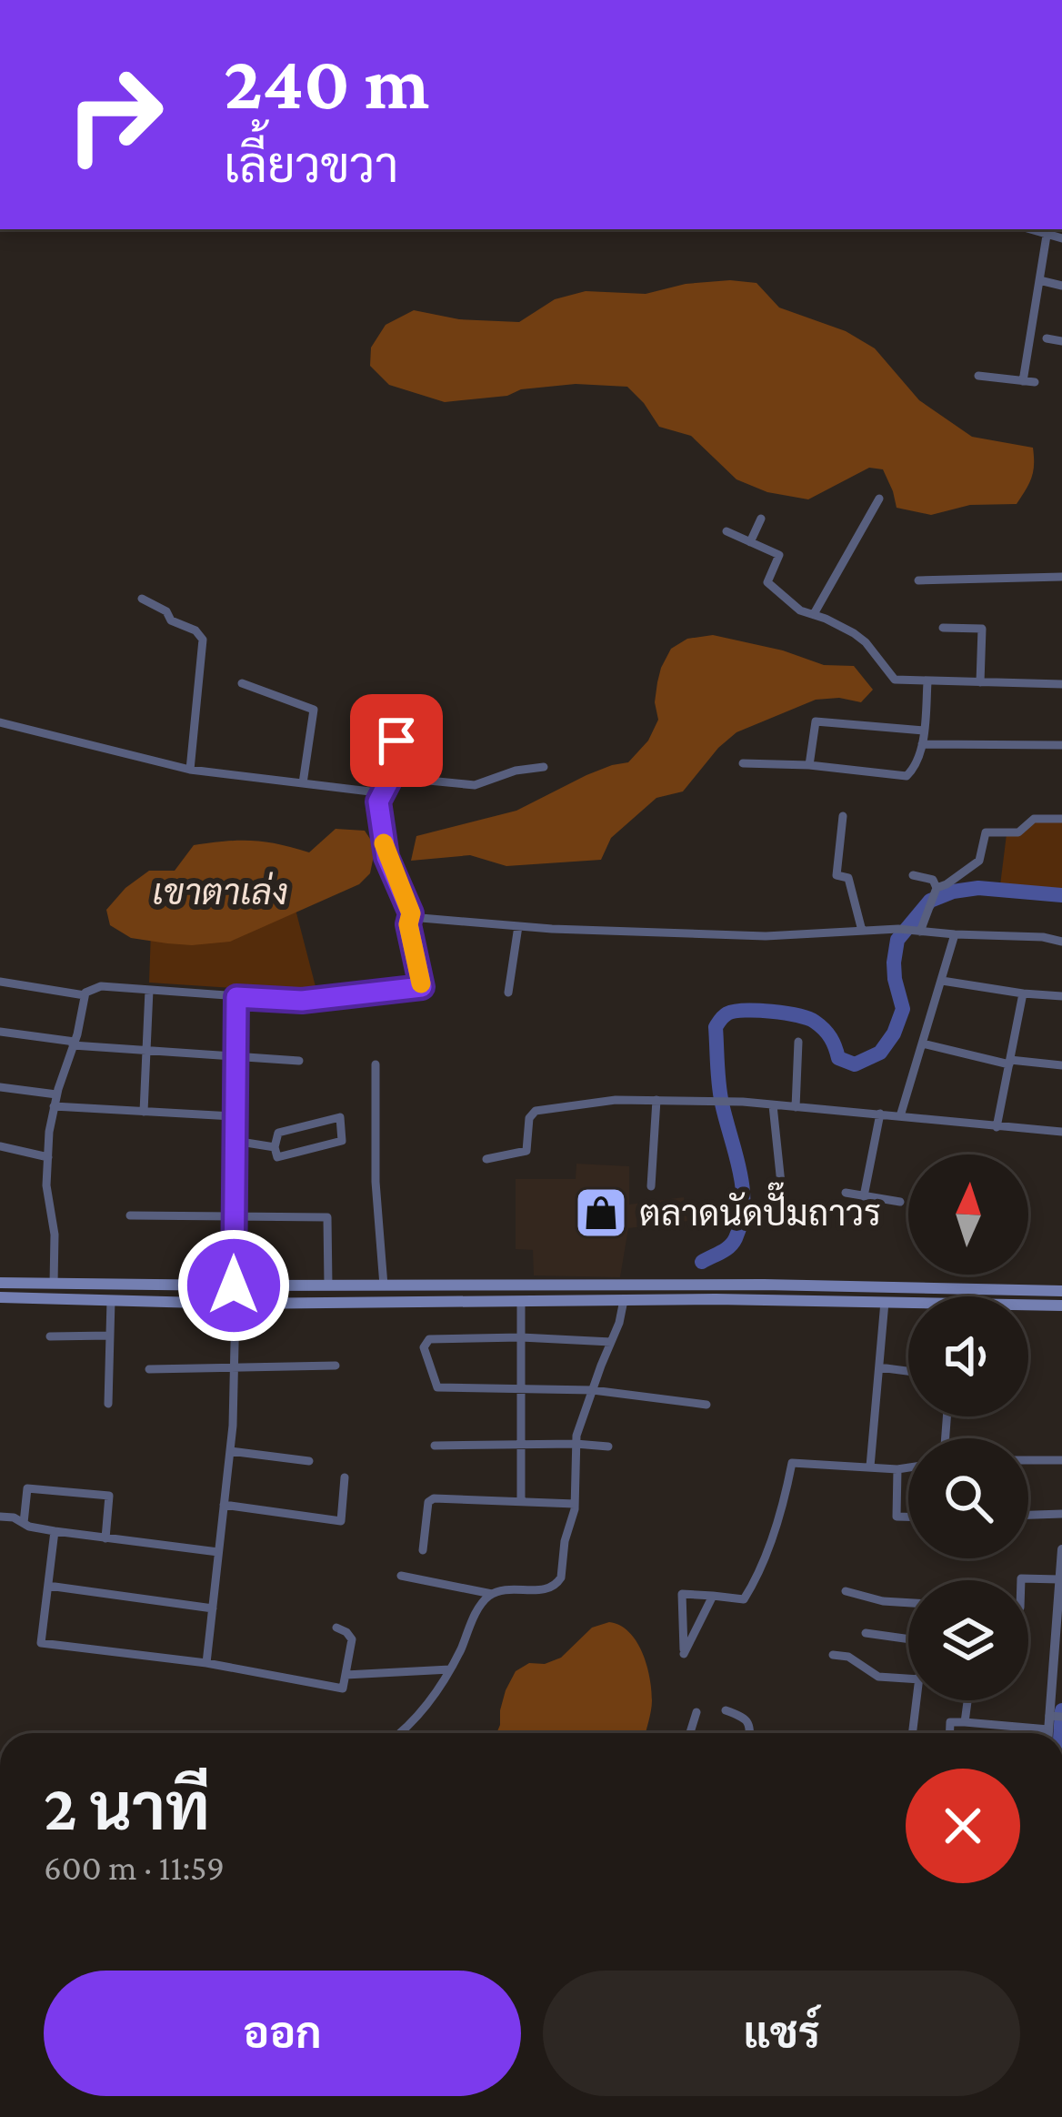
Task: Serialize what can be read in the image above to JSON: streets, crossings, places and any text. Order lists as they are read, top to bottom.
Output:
{
  "parks": ["เขาตาเล่ง"],
  "places": {
    "shop": ["ตลาดนัดปั๊มถาวร"]
  },
  "north": "top",
  "page": {
    "turn": ["240 m", "เลี้ยวขวา"],
    "heading": ["2 นาที", "600 m · 11:59"],
    "buttons": ["ออก", "แชร์"]
  }
}
